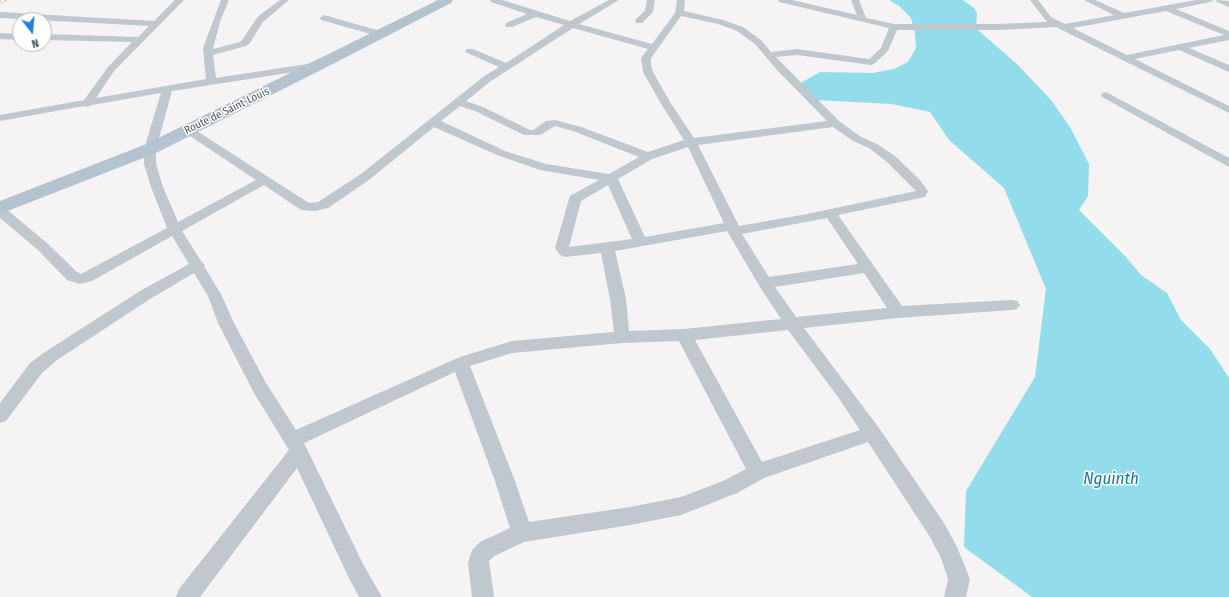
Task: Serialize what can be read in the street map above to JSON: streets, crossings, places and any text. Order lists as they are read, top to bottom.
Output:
{
  "streets": {
    "main road": ["Route de Saint-Louis"]
  },
  "water": ["Nguinth"],
  "north": "bottom"
}
